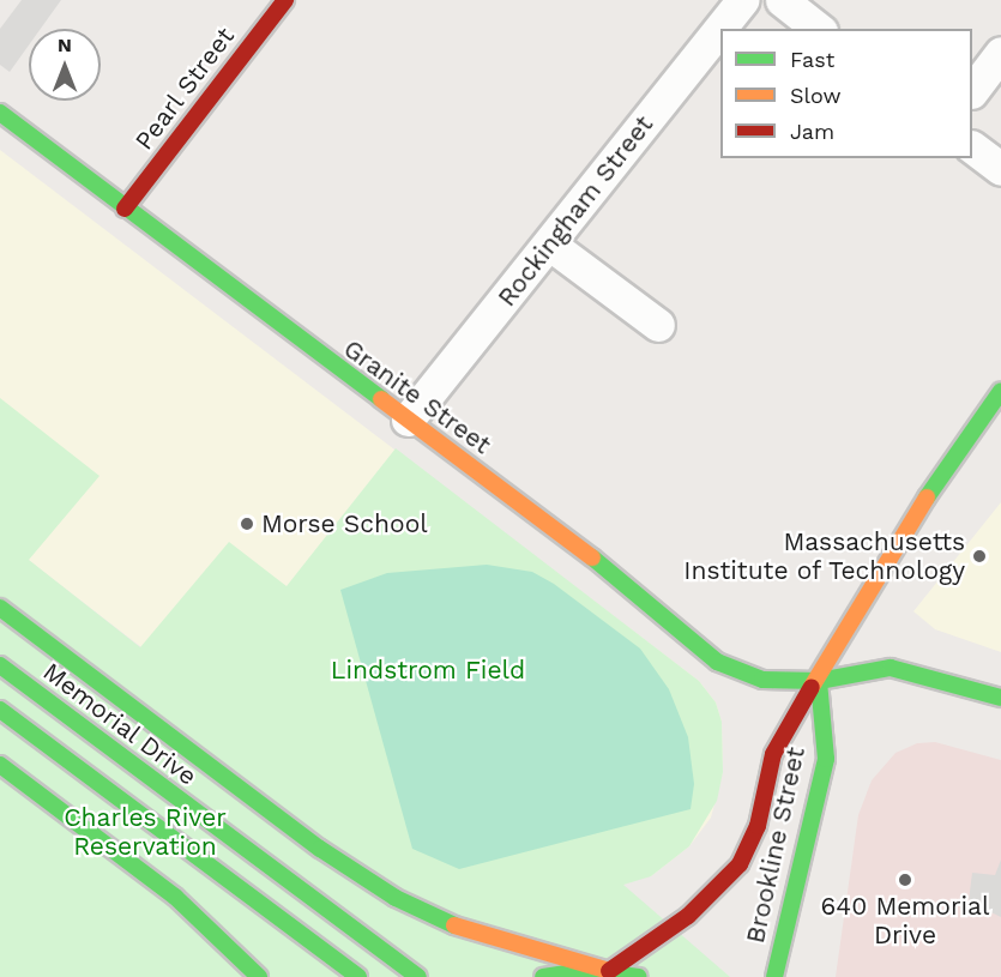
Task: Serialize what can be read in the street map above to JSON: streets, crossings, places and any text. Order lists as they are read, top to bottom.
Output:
{
  "streets": {
    "main road": [
      "Pearl Street",
      "Granite Street",
      "Memorial Drive",
      "Brookline Street"
    ],
    "street": ["Rockingham Street"]
  },
  "crossings": [
    ["Pearl Street", "Granite Street"],
    ["Rockingham Street", "Granite Street"],
    ["Granite Street", "Brookline Street"]
  ],
  "parks": ["Lindstrom Field", "Charles River Reservation"],
  "places": ["Morse School", "Massachusetts Institute of Technology", "640 Memorial Drive"],
  "legend": ["Fast", "Slow", "Jam"],
  "north": "top"
}
